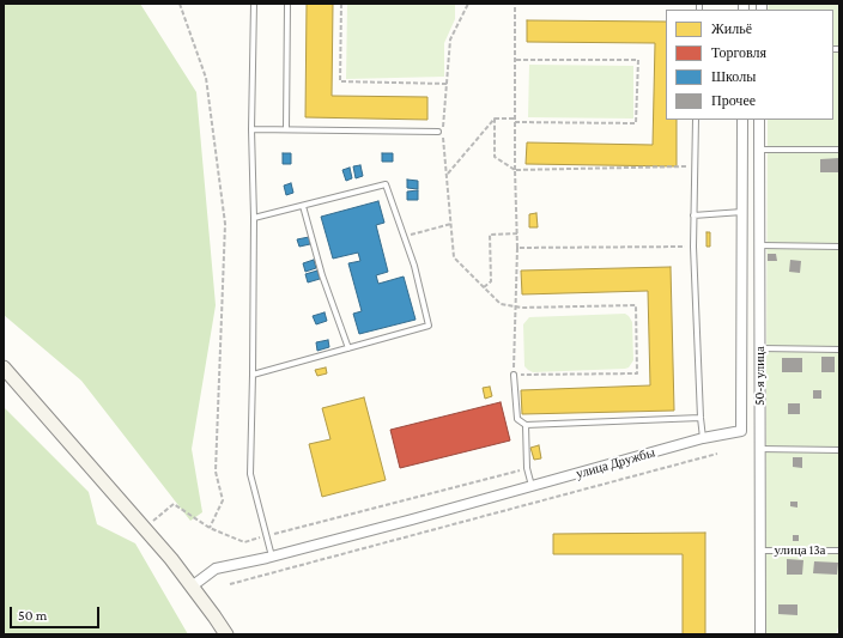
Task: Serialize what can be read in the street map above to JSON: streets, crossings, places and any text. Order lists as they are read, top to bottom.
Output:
{
  "streets": {
    "street": ["50-я улица", "улица Дружбы"],
    "lane": ["улица 13а"]
  },
  "crossings": [
    ["50-я улица", "улица 13а"]
  ],
  "legend": [
    "Жильё",
    "Торговля",
    "Школы",
    "Прочее"
  ],
  "scale_bar": "50 m"
}
